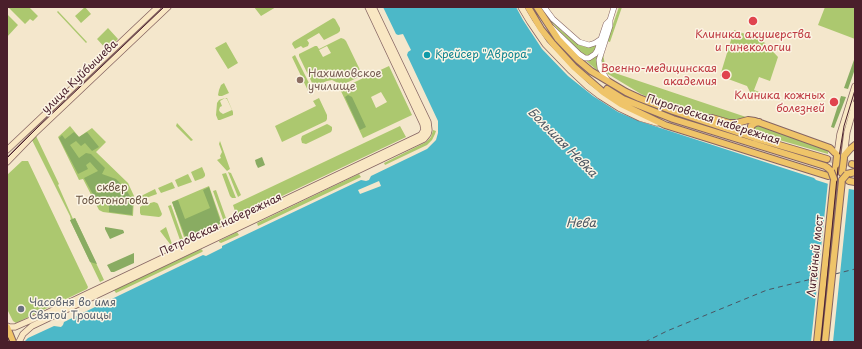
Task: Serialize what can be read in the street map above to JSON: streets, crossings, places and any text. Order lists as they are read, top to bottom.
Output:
{
  "streets": {
    "main road": [
      "улица Куйбышева",
      "Пироговская набережная",
      "Петровская набережная",
      "Литейный мост"
    ]
  },
  "crossings": [
    ["Пироговская набережная", "Литейный мост"]
  ],
  "water": ["Большая Невка", "Нева"],
  "parks": ["сквер Товстоногова"],
  "places": [
    "Клиника акушерства и гинекологии",
    "Крейсер \"Аврора\"",
    "Военно-медицинская академия",
    "Нахимовское училище",
    "Клиника кожных болезней",
    "Часовня во имя Святой Троицы"
  ]
}
